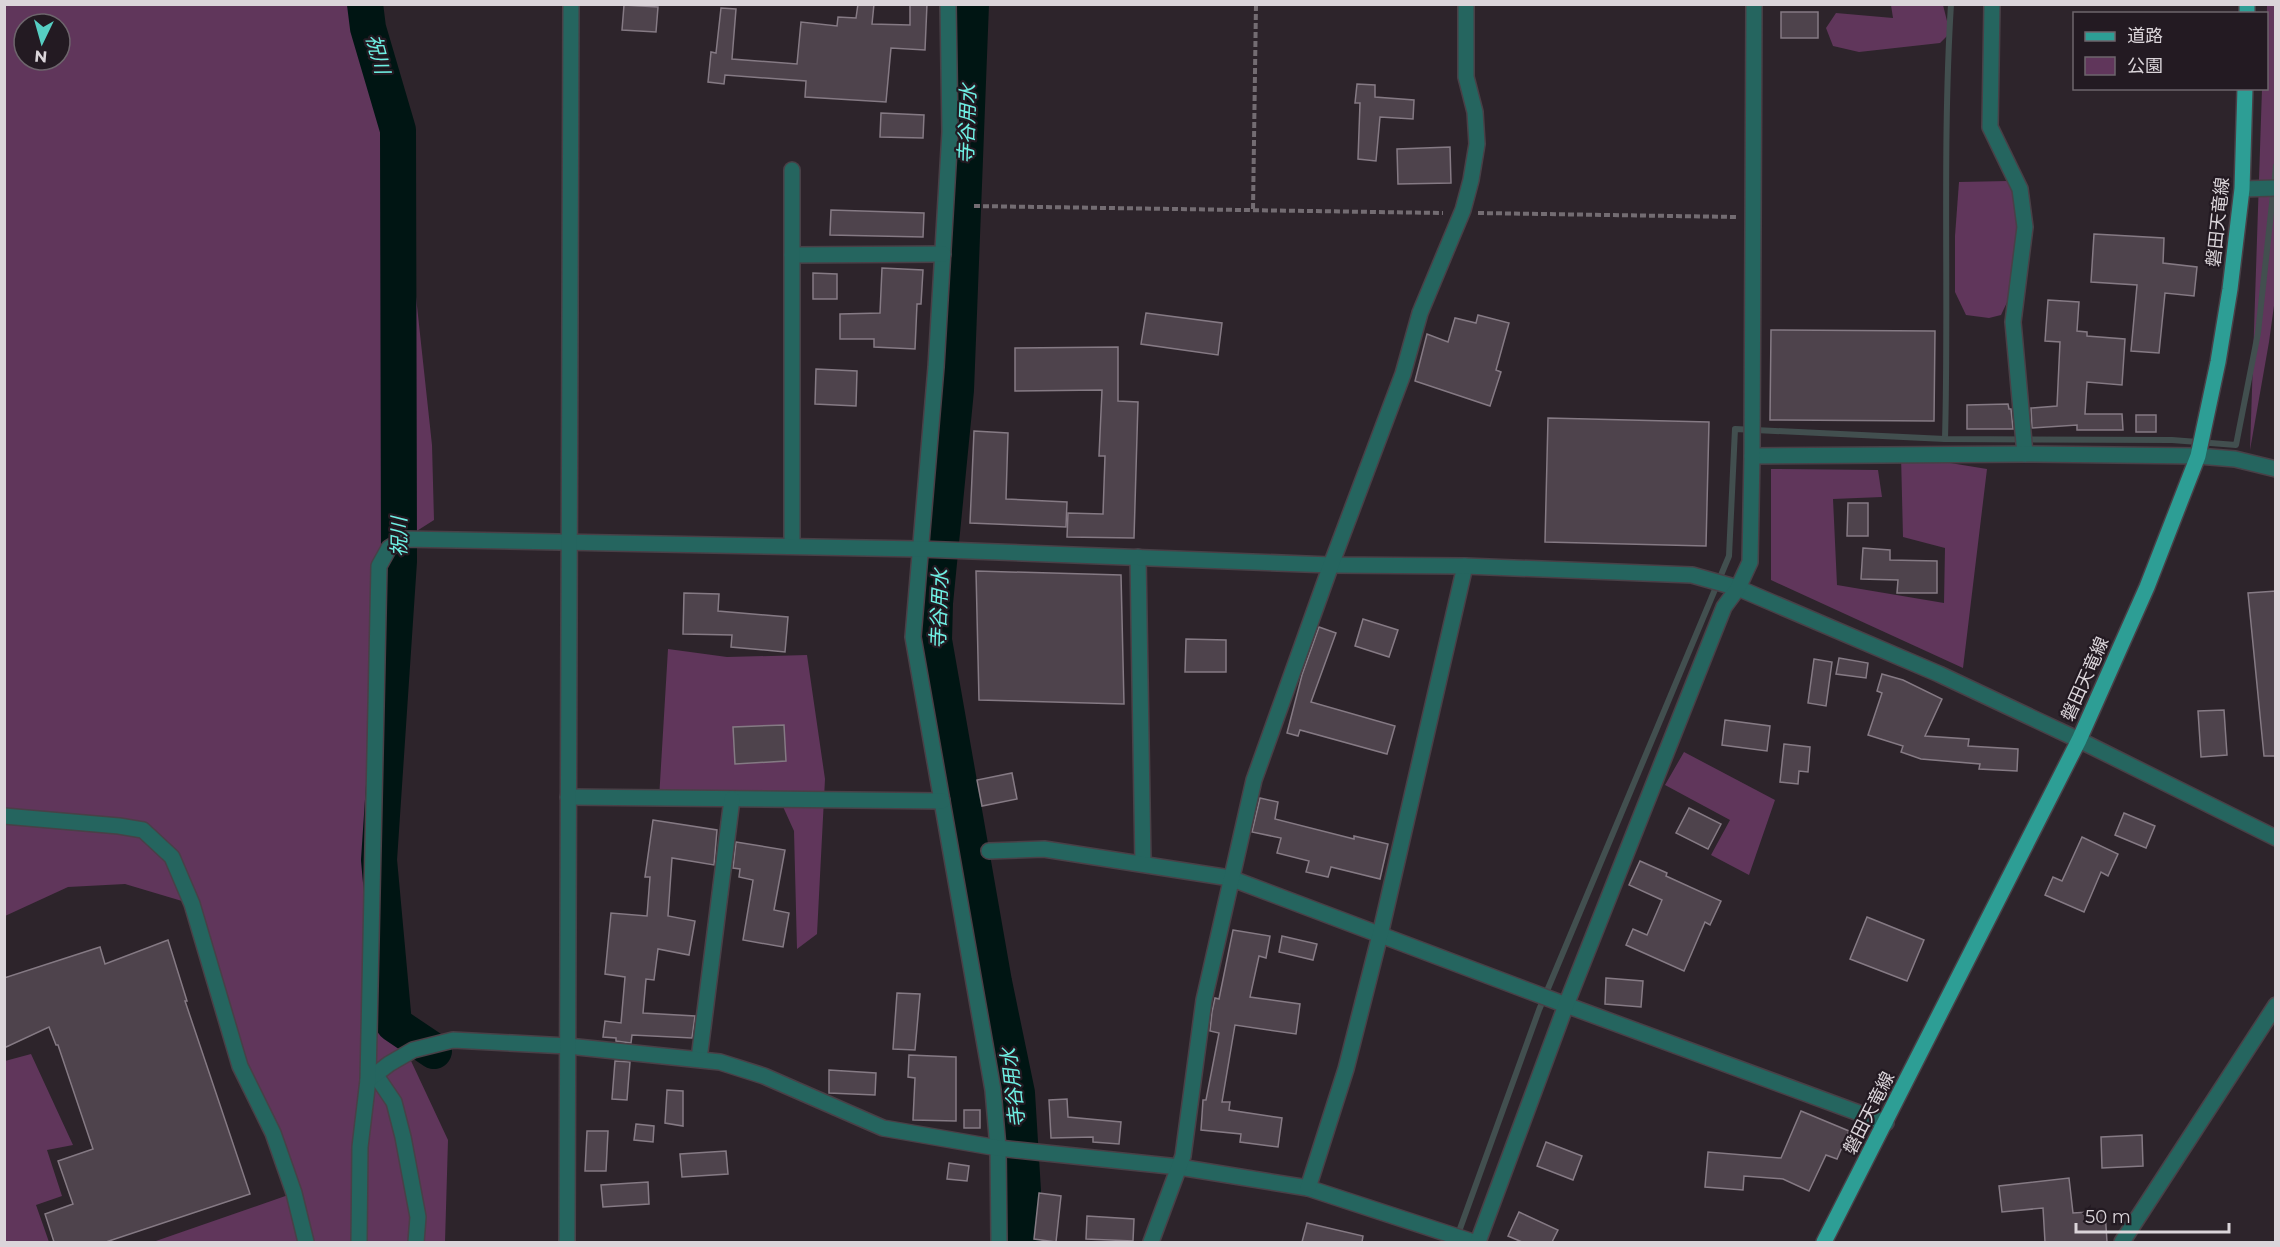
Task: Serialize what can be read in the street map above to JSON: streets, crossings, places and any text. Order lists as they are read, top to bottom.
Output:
{
  "streets": {
    "main road": ["磐田天竜線"]
  },
  "water": ["祝川", "寺谷用水"],
  "legend": ["道路", "公園"],
  "scale_bar": "50 m",
  "north": "bottom"
}
